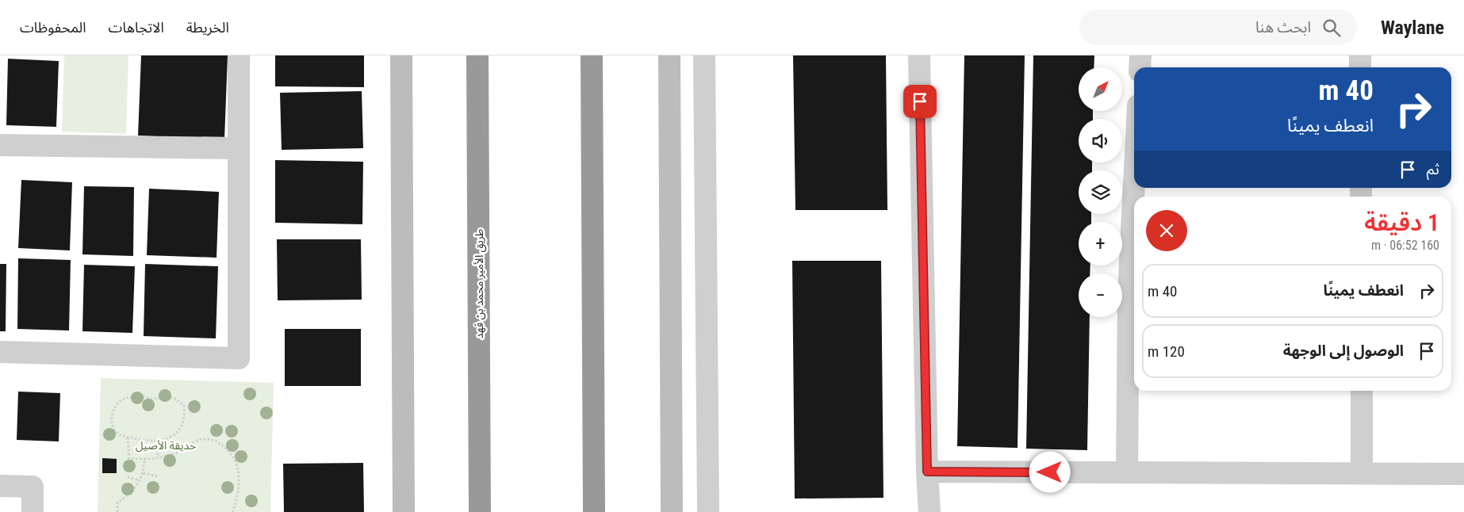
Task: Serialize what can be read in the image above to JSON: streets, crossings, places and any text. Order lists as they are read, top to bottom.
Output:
{
  "streets": {
    "highway": ["طريق الأمير محمد بن فهد"]
  },
  "parks": ["حديقة الأصيل"],
  "north": "top right",
  "page": {
    "header": "Waylane",
    "search": "ابحث هنا",
    "nav": ["الخريطة", "الاتجاهات", "المحفوظات"],
    "map_buttons": ["+", "−"],
    "turn": ["40 m", "انعطف يمينًا"],
    "then": "ثم",
    "heading": ["1 دقيقة", "160 m · 06:52"],
    "list": [
      {
        "name": "انعطف يمينًا",
        "value": "40 m"
      },
      {
        "name": "الوصول إلى الوجهة",
        "value": "120 m"
      }
    ]
  }
}
